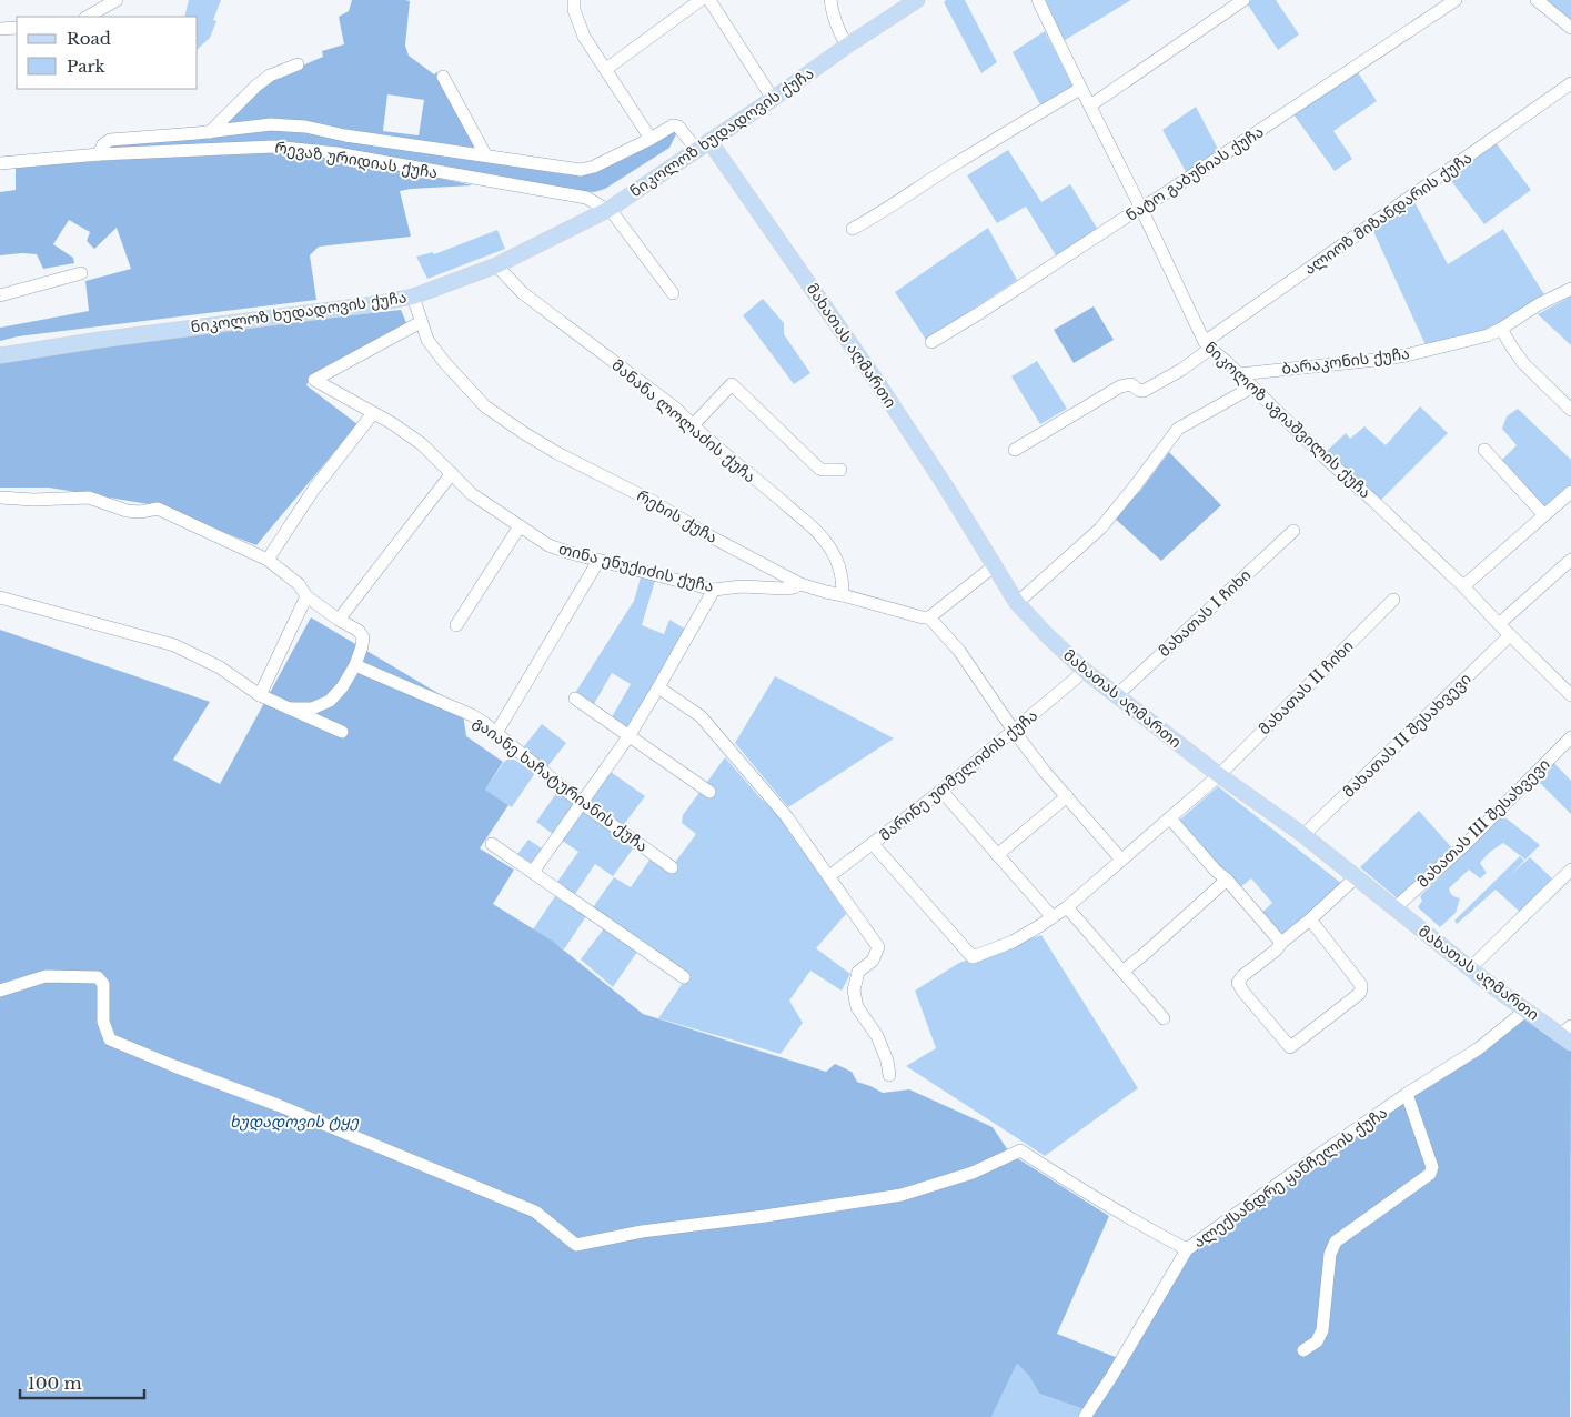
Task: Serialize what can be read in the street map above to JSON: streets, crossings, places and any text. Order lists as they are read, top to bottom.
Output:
{
  "streets": {
    "main road": ["ნიკოლოზ ხუდადოვის ქუჩა", "მახათას აღმართი"],
    "street": [
      "რევაზ ურიდიას ქუჩა",
      "ნატო გაბუნიას ქუჩა",
      "ალიოზ მიზანდარის ქუჩა",
      "ბარაკონის ქუჩა",
      "ნიკოლოზ აგიაშვილის ქუჩა",
      "მანანა ლოლაძის ქუჩა",
      "რეხის ქუჩა",
      "თინა ენუქიძის ქუჩა",
      "მახათას I ჩიხი",
      "მახათას II ჩიხი",
      "მახათას II შესახვევი",
      "მარინე უთმელიძის ქუჩა",
      "გაიანე ხაჩატურიანის ქუჩა",
      "მახათას III შესახვევი",
      "ალექსანდრე ყანჩელის ქუჩა"
    ]
  },
  "crossings": [
    ["ნიკოლოზ ხუდადოვის ქუჩა", "რევაზ ურიდიას ქუჩა"],
    ["ნიკოლოზ ხუდადოვის ქუჩა", "მახათას აღმართი"],
    ["ნიკოლოზ ხუდადოვის ქუჩა", "მანანა ლოლაძის ქუჩა"],
    ["ნიკოლოზ ხუდადოვის ქუჩა", "რეხის ქუჩა"],
    ["ნატო გაბუნიას ქუჩა", "ნიკოლოზ აგიაშვილის ქუჩა"],
    ["ალიოზ მიზანდარის ქუჩა", "ნიკოლოზ აგიაშვილის ქუჩა"],
    ["მახათას აღმართი", "მახათას I ჩიხი"],
    ["მახათას აღმართი", "მახათას II ჩიხი"],
    ["მახათას აღმართი", "მახათას II შესახვევი"],
    ["მახათას აღმართი", "მარინე უთმელიძის ქუჩა"],
    ["მახათას აღმართი", "მახათას III შესახვევი"],
    ["მახათას აღმართი", "ალექსანდრე ყანჩელის ქუჩა"],
    ["ბარაკონის ქუჩა", "ნიკოლოზ აგიაშვილის ქუჩა"],
    ["ნიკოლოზ აგიაშვილის ქუჩა", "მახათას II შესახვევი"],
    ["მანანა ლოლაძის ქუჩა", "რეხის ქუჩა"],
    ["რეხის ქუჩა", "თინა ენუქიძის ქუჩა"],
    ["მახათას II ჩიხი", "მარინე უთმელიძის ქუჩა"]
  ],
  "parks": ["ხუდადოვის ტყე"],
  "legend": ["Road", "Park"],
  "scale_bar": "100 m"
}
